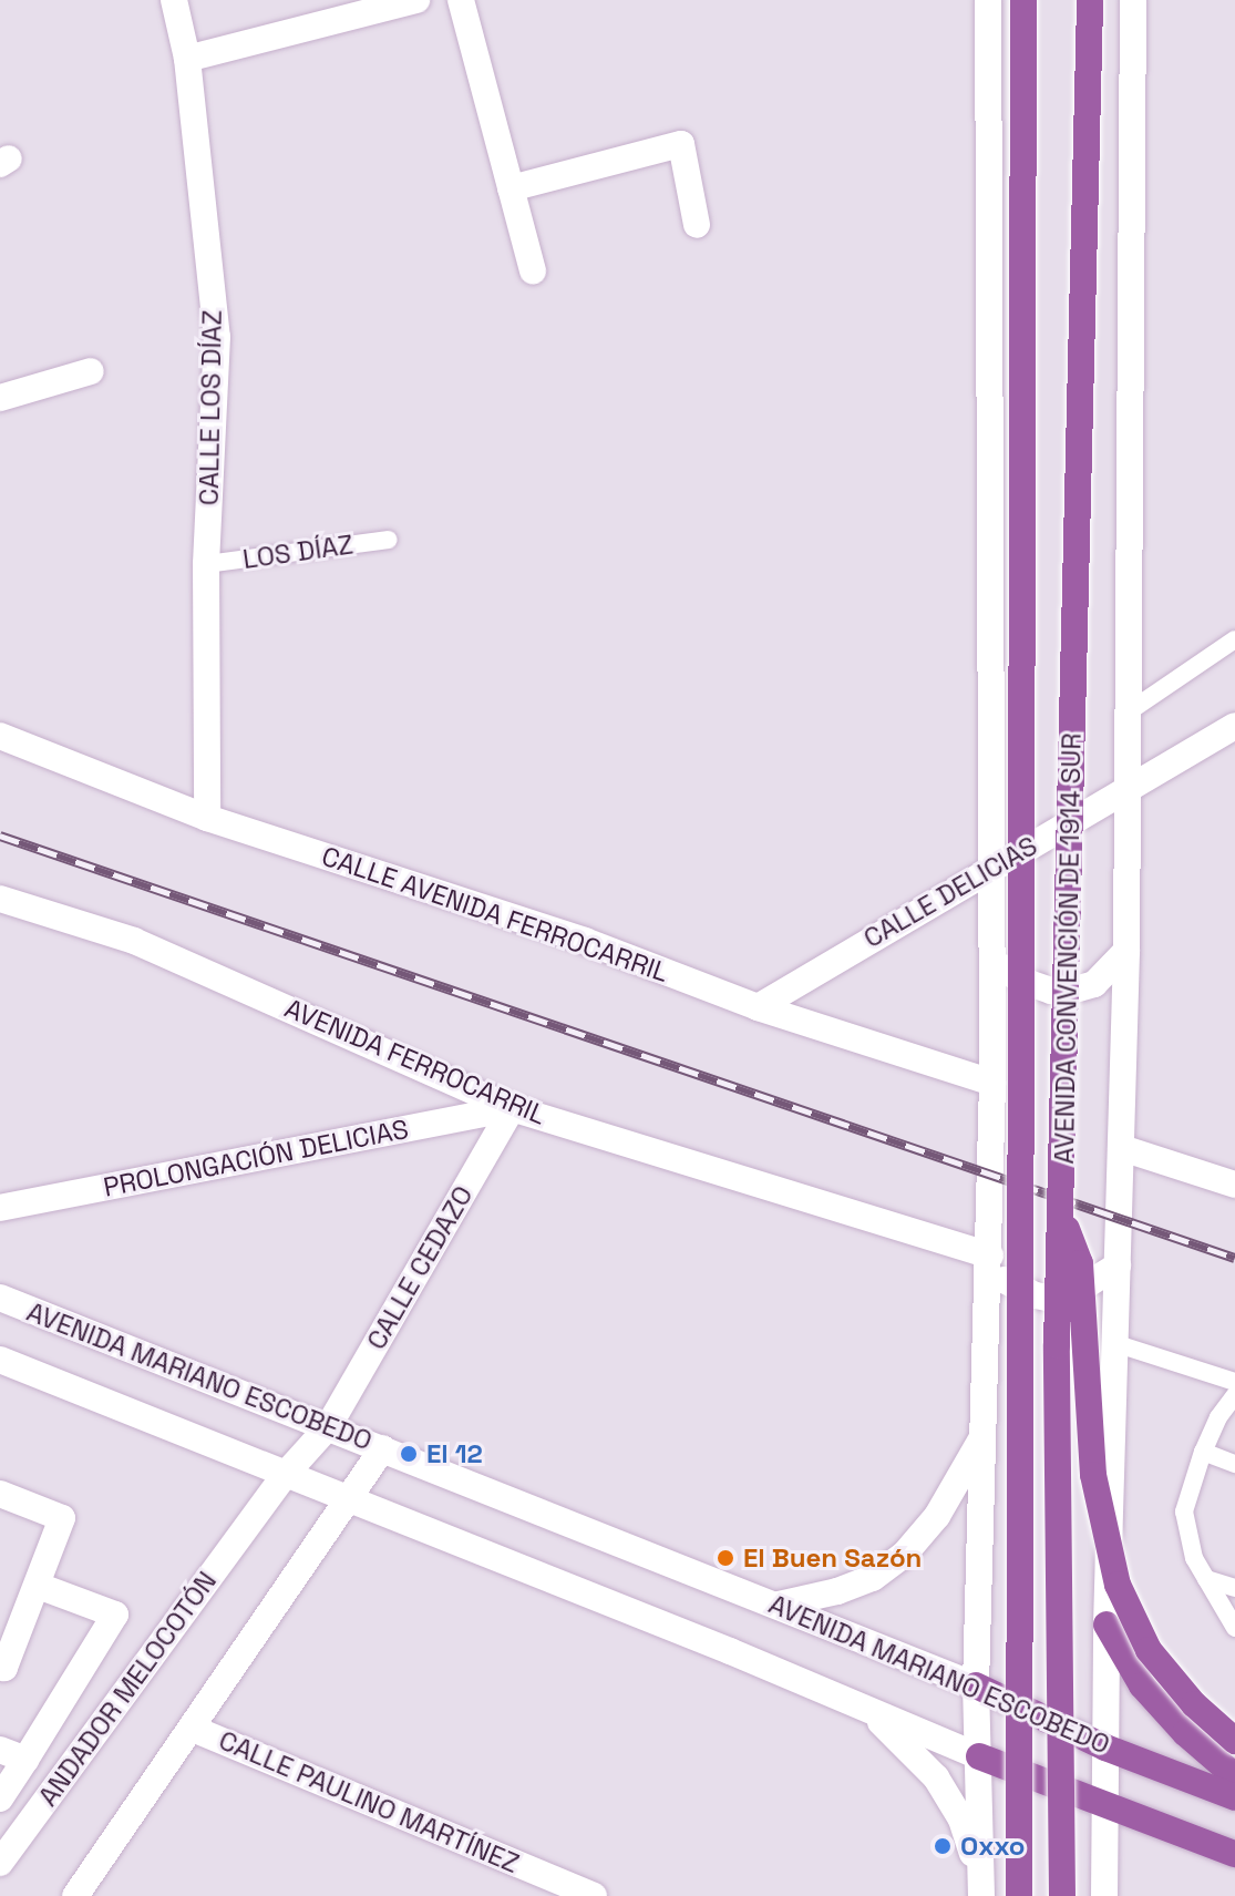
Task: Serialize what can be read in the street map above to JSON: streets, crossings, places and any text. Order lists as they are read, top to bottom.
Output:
{
  "streets": {
    "main road": ["AVENIDA CONVENCIÓN DE 1914 SUR", "AVENIDA MARIANO ESCOBEDO"],
    "street": [
      "CALLE LOS DÍAZ",
      "CALLE DELICIAS",
      "CALLE AVENIDA FERROCARRIL",
      "AVENIDA FERROCARRIL",
      "PROLONGACIÓN DELICIAS",
      "CALLE CEDAZO",
      "ANDADOR MELOCOTÓN",
      "CALLE PAULINO MARTÍNEZ"
    ],
    "lane": ["LOS DÍAZ"]
  },
  "crossings": [
    ["CALLE LOS DÍAZ", "LOS DÍAZ"],
    ["CALLE LOS DÍAZ", "CALLE AVENIDA FERROCARRIL"],
    ["CALLE DELICIAS", "CALLE AVENIDA FERROCARRIL"],
    ["CALLE DELICIAS", "AVENIDA CONVENCIÓN DE 1914 SUR"],
    ["AVENIDA CONVENCIÓN DE 1914 SUR", "AVENIDA FERROCARRIL"],
    ["AVENIDA CONVENCIÓN DE 1914 SUR", "AVENIDA MARIANO ESCOBEDO"],
    ["AVENIDA FERROCARRIL", "PROLONGACIÓN DELICIAS"],
    ["AVENIDA FERROCARRIL", "CALLE CEDAZO"],
    ["PROLONGACIÓN DELICIAS", "CALLE CEDAZO"],
    ["CALLE CEDAZO", "AVENIDA MARIANO ESCOBEDO"],
    ["CALLE CEDAZO", "ANDADOR MELOCOTÓN"],
    ["AVENIDA MARIANO ESCOBEDO", "ANDADOR MELOCOTÓN"]
  ],
  "places": ["El 12", "El Buen Sazón", "Oxxo"]
}
